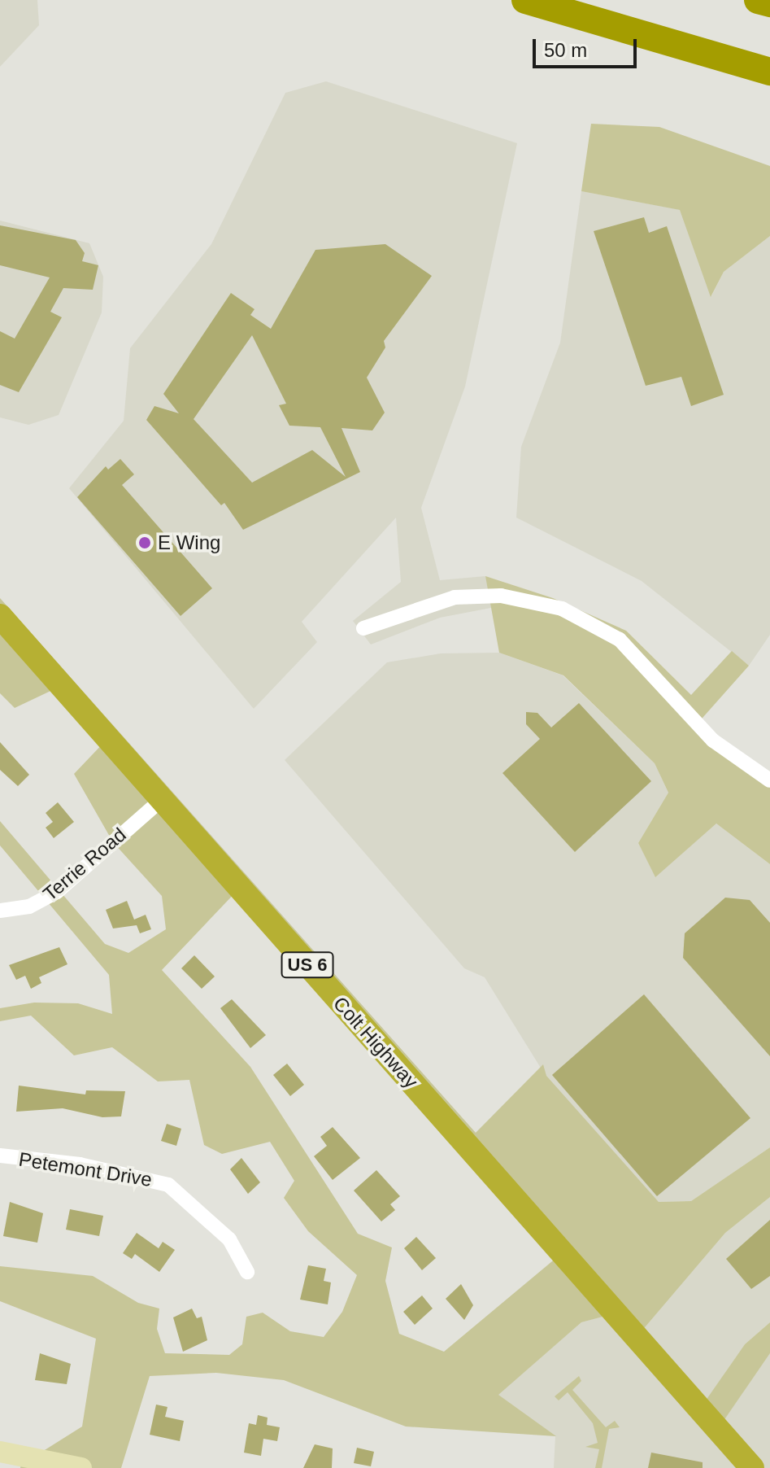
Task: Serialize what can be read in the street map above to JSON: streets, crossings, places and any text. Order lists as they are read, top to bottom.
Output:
{
  "streets": {
    "highway": ["US 6", "Colt Highway"],
    "street": ["Terrie Road", "Petemont Drive"]
  },
  "crossings": [
    ["Terrie Road", "Colt Highway"]
  ],
  "places": ["E Wing"],
  "scale_bar": "50 m"
}
